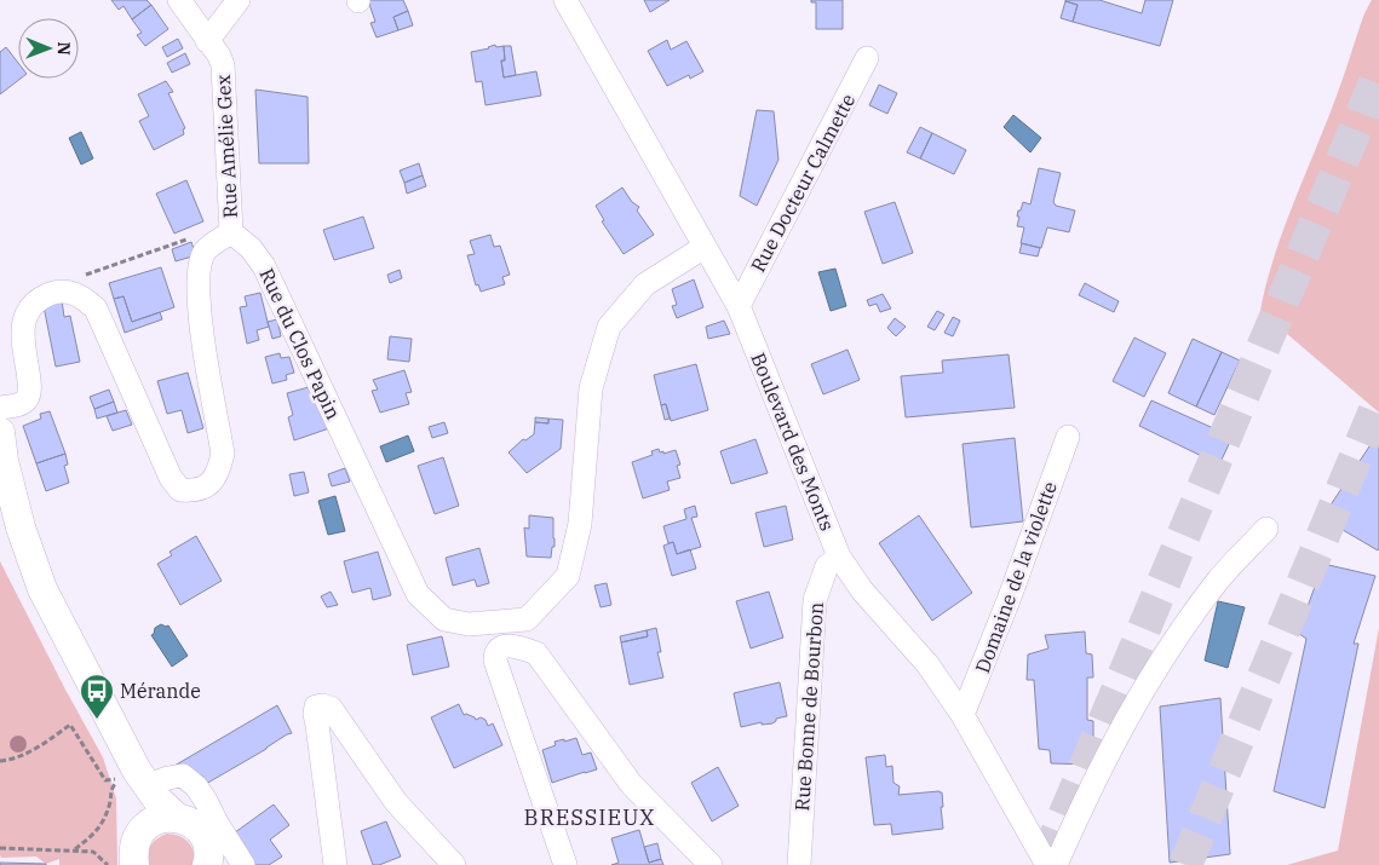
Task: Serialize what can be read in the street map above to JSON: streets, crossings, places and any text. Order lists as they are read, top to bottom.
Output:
{
  "streets": {
    "street": [
      "Rue Amélie Gex",
      "Rue Docteur Calmette",
      "Rue du Clos Papin",
      "Boulevard des Monts",
      "Domaine de la violette",
      "Rue Bonne de Bourbon"
    ]
  },
  "crossings": [
    ["Rue Amélie Gex", "Rue du Clos Papin"],
    ["Rue Docteur Calmette", "Boulevard des Monts"],
    ["Rue du Clos Papin", "Boulevard des Monts"],
    ["Boulevard des Monts", "Domaine de la violette"],
    ["Boulevard des Monts", "Rue Bonne de Bourbon"]
  ],
  "districts": ["BRESSIEUX"],
  "places": {
    "bus stop": ["Mérande"]
  },
  "north": "right"
}
